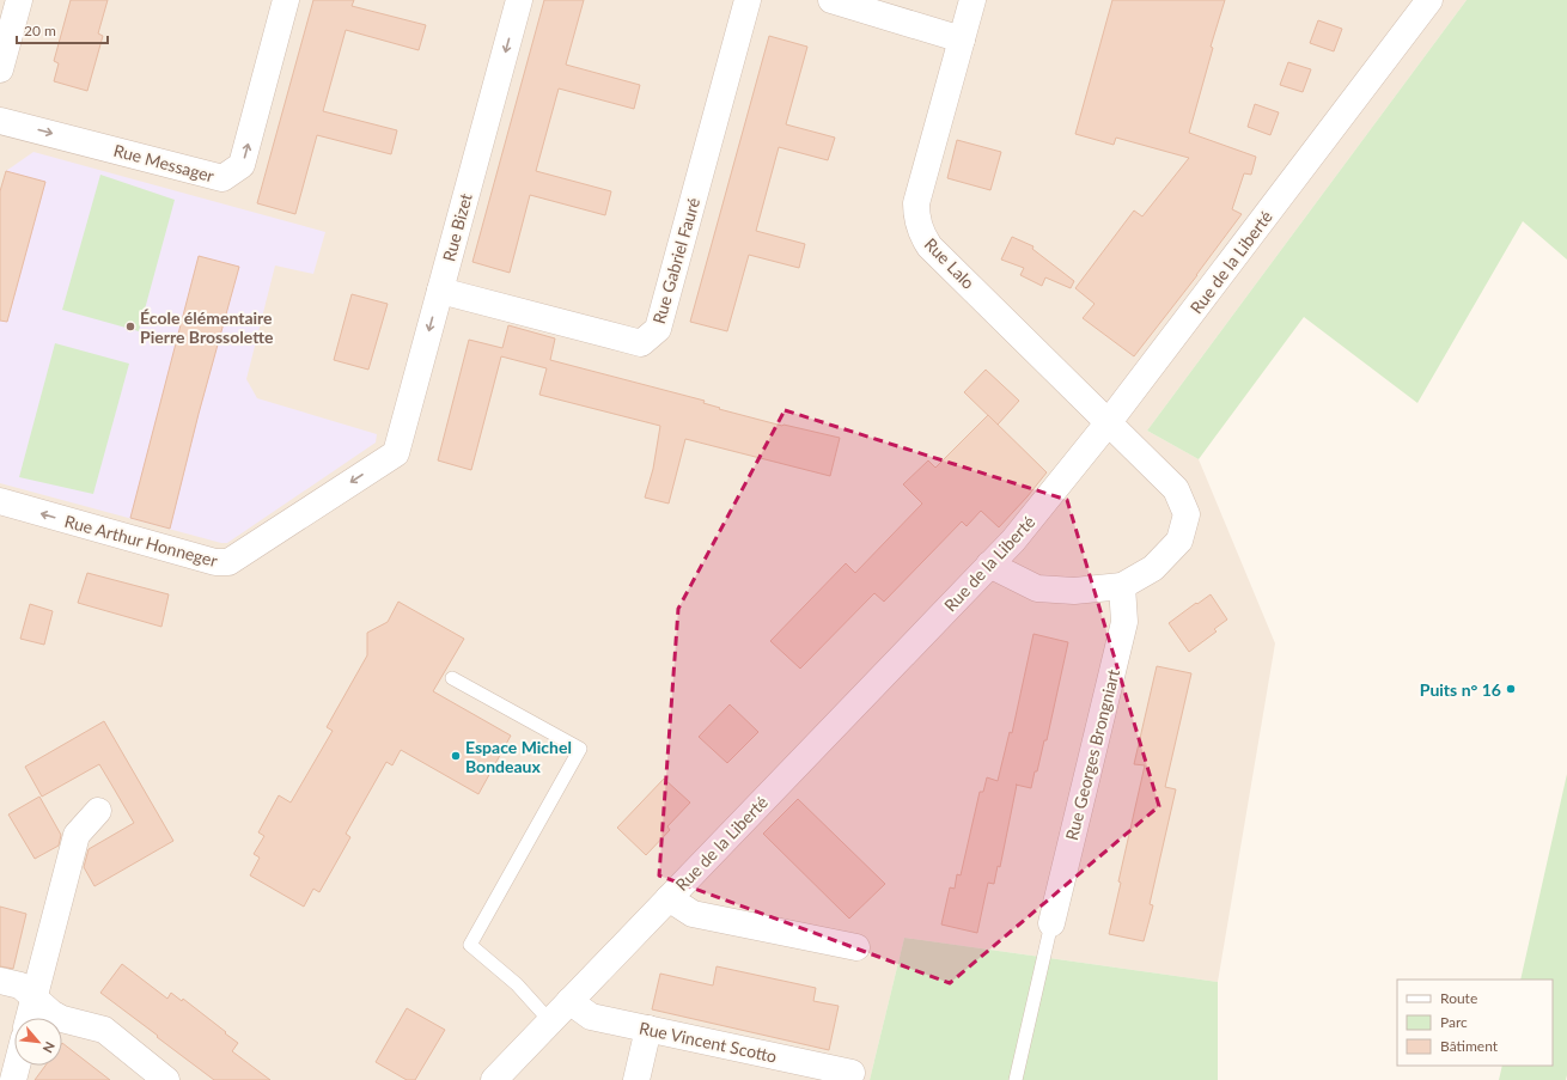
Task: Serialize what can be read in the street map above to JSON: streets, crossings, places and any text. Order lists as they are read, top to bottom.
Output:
{
  "streets": {
    "street": [
      "Rue Messager",
      "Rue Bizet",
      "Rue Gabriel Fauré",
      "Rue de la Liberté",
      "Rue Lalo",
      "Rue Arthur Honneger",
      "Rue Georges Brongniart",
      "Rue Vincent Scotto"
    ]
  },
  "crossings": [
    ["Rue Bizet", "Rue Gabriel Fauré"],
    ["Rue Bizet", "Rue Arthur Honneger"],
    ["Rue de la Liberté", "Rue Lalo"],
    ["Rue de la Liberté", "Rue Vincent Scotto"],
    ["Rue Lalo", "Rue Georges Brongniart"]
  ],
  "one_way": ["Rue Bizet", "Rue Arthur Honneger"],
  "places": ["École élémentaire Pierre Brossolette", "Puits n° 16", "Espace Michel Bondeaux"],
  "legend": ["Route", "Parc", "Bâtiment"],
  "scale_bar": "20 m",
  "north": "bottom right"
}
